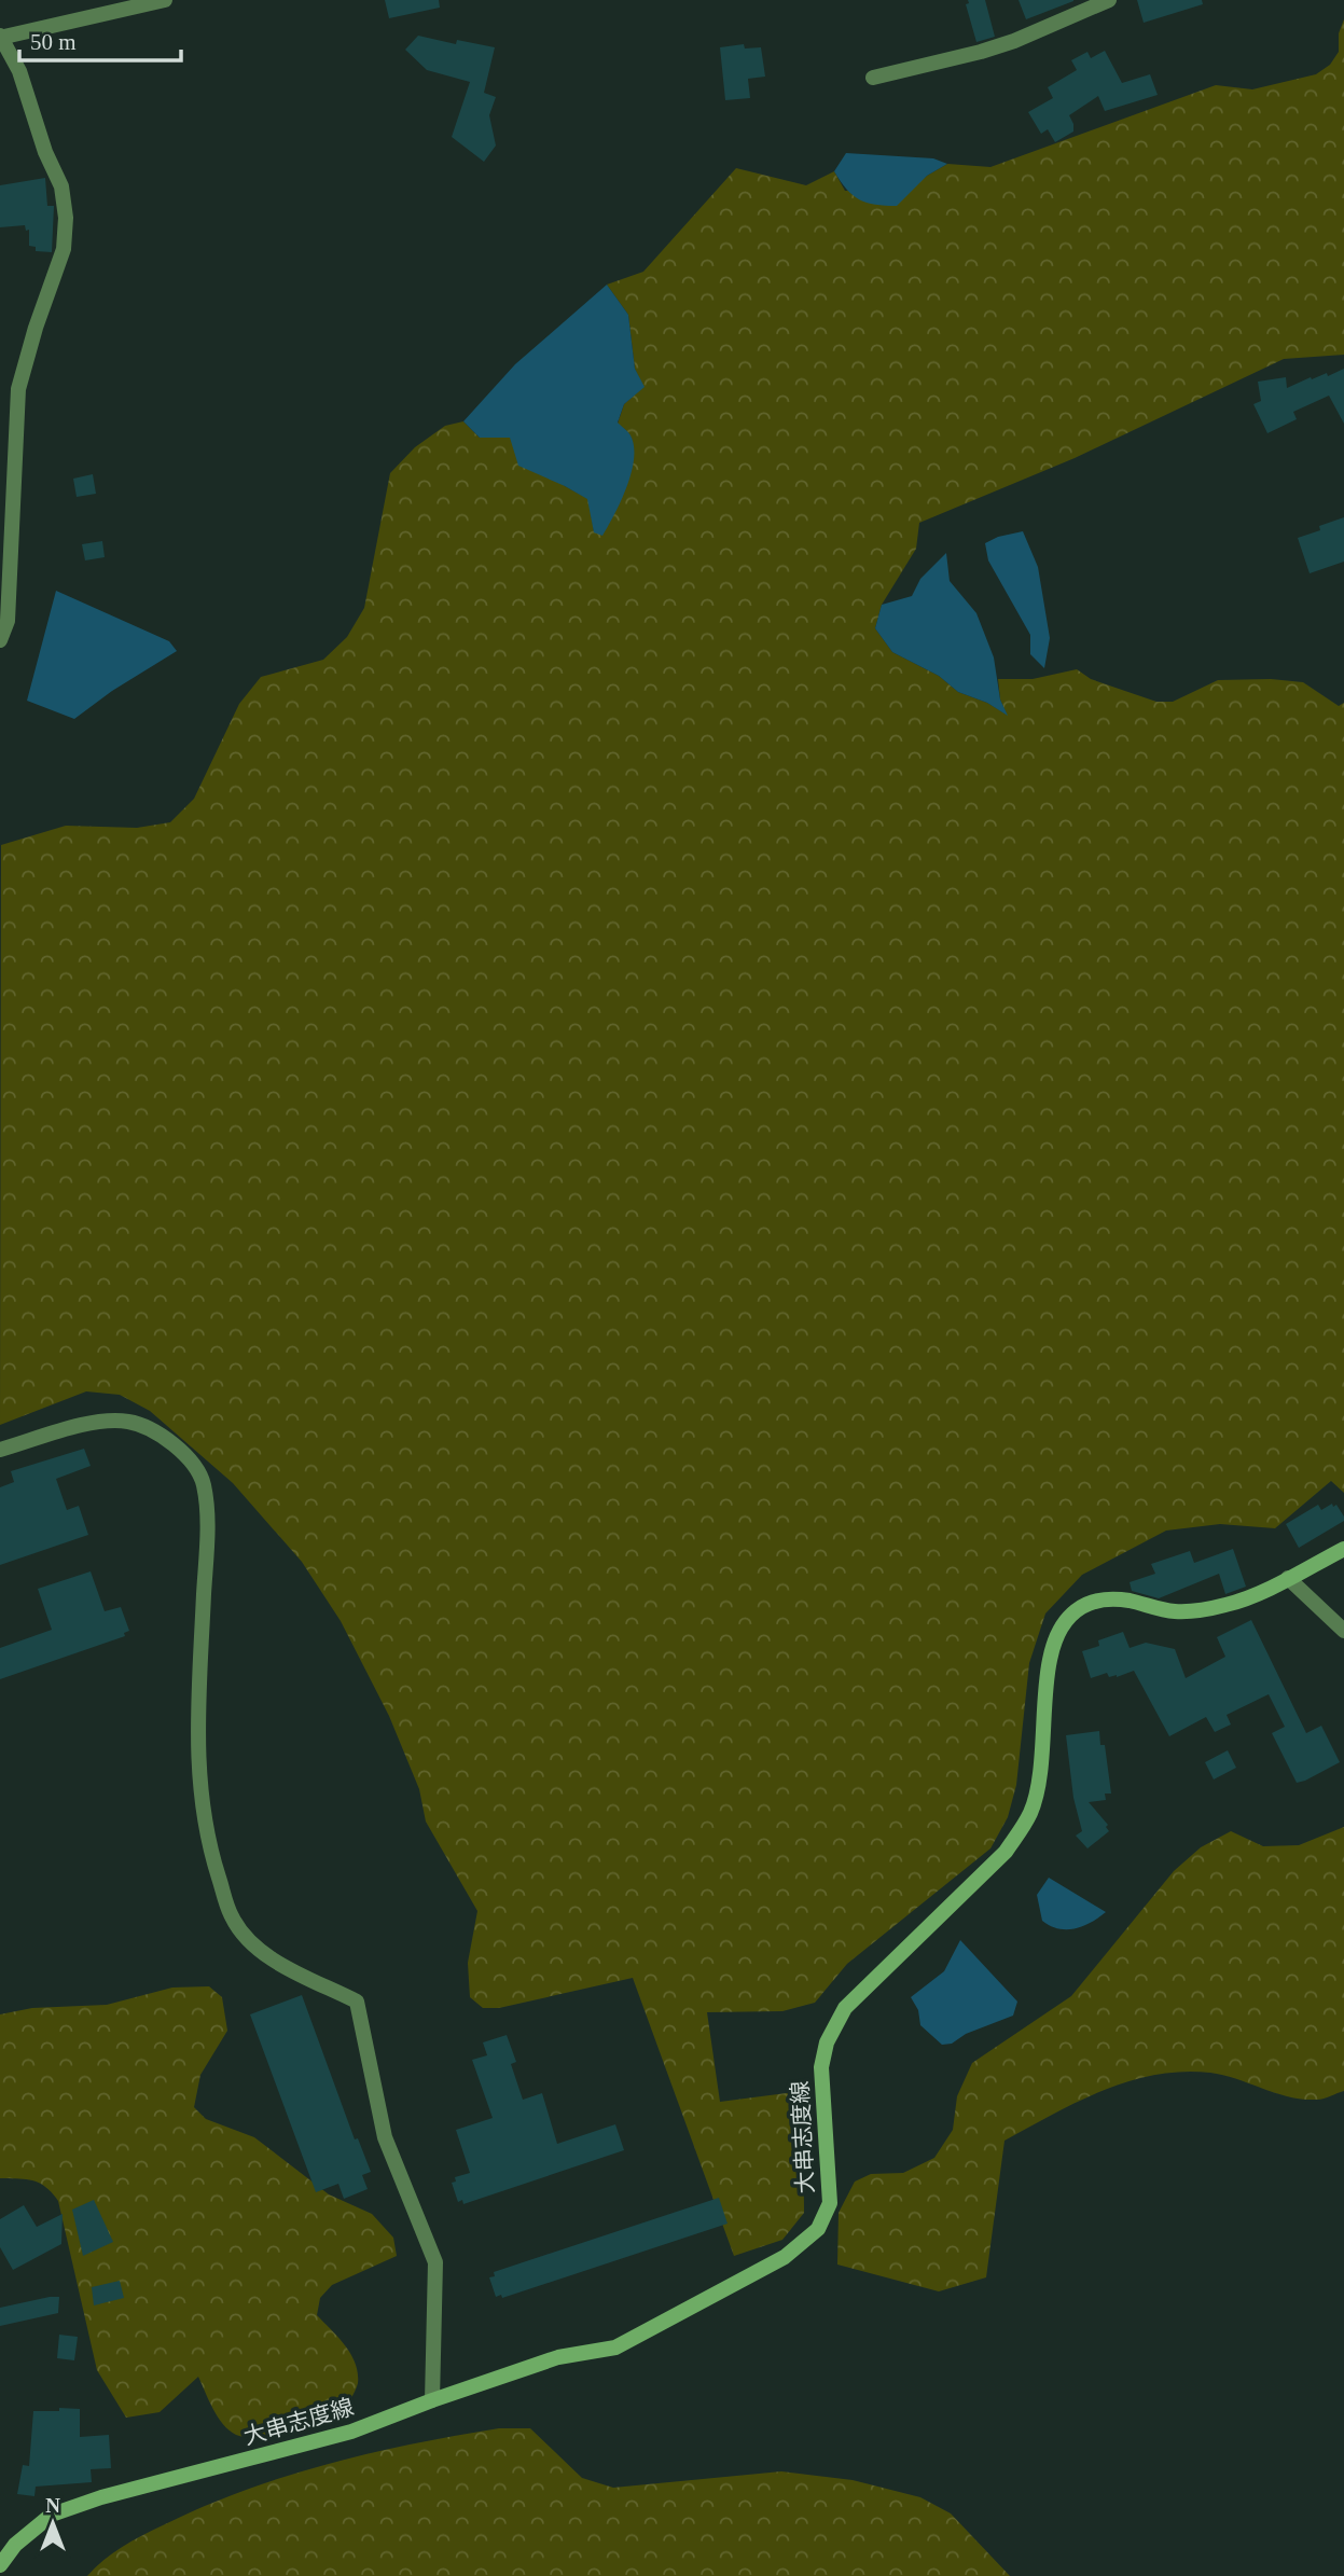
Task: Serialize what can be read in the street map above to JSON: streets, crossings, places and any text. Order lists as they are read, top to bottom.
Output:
{
  "streets": {
    "main road": ["大串志度線"]
  },
  "scale_bar": "50 m",
  "north": "top"
}
